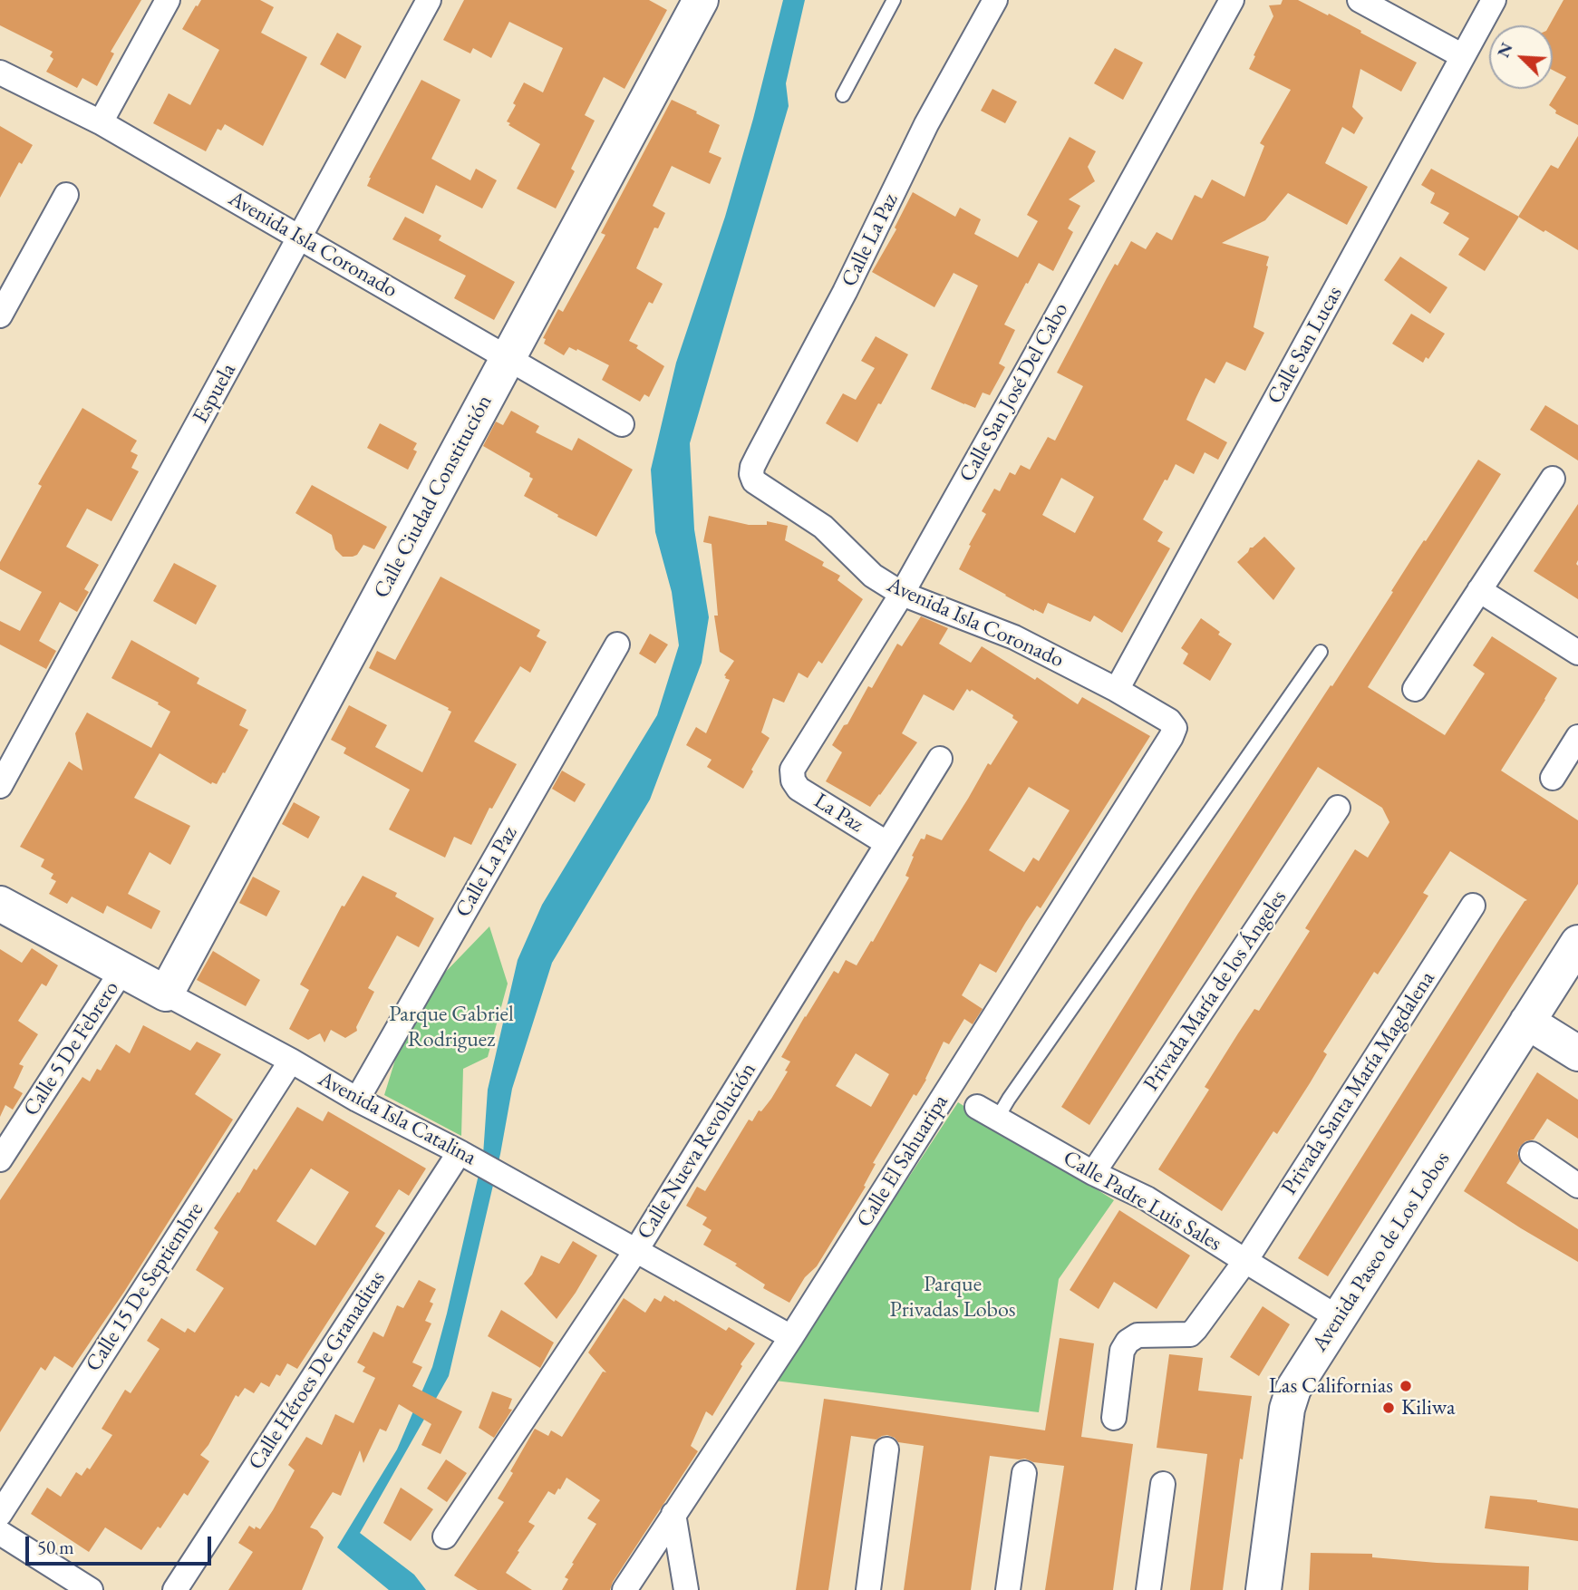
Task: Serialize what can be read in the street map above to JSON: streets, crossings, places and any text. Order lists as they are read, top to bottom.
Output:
{
  "streets": {
    "street": [
      "Calle La Paz",
      "Avenida Isla Coronado",
      "Calle San Lucas",
      "Calle San José Del Cabo",
      "Espuela",
      "Calle Ciudad Constitución",
      "La Paz",
      "Privada María de los Ángeles",
      "Calle 5 De Febrero",
      "Privada Santa María Magdalena",
      "Avenida Isla Catalina",
      "Calle Nueva Revolución",
      "Calle El Sahuaripa",
      "Calle Padre Luis Sales",
      "Avenida Paseo de Los Lobos",
      "Calle 15 De Septiembre",
      "Calle Héroes De Granaditas"
    ]
  },
  "crossings": [
    ["Calle La Paz", "Avenida Isla Coronado"],
    ["Calle La Paz", "Avenida Isla Catalina"],
    ["Avenida Isla Coronado", "Calle San Lucas"],
    ["Avenida Isla Coronado", "Calle San José Del Cabo"],
    ["Avenida Isla Coronado", "Espuela"],
    ["Avenida Isla Coronado", "Calle Ciudad Constitución"],
    ["Avenida Isla Coronado", "Calle El Sahuaripa"],
    ["Calle San José Del Cabo", "La Paz"],
    ["Calle Ciudad Constitución", "Avenida Isla Catalina"],
    ["La Paz", "Calle Nueva Revolución"],
    ["Privada María de los Ángeles", "Calle Padre Luis Sales"],
    ["Calle 5 De Febrero", "Avenida Isla Catalina"],
    ["Privada Santa María Magdalena", "Calle Padre Luis Sales"],
    ["Avenida Isla Catalina", "Calle Nueva Revolución"],
    ["Avenida Isla Catalina", "Calle El Sahuaripa"],
    ["Avenida Isla Catalina", "Calle 15 De Septiembre"],
    ["Avenida Isla Catalina", "Calle Héroes De Granaditas"],
    ["Calle Padre Luis Sales", "Avenida Paseo de Los Lobos"]
  ],
  "parks": ["Parque Gabriel Rodriguez", "Parque Privadas Lobos"],
  "places": ["Las Californias", "Kiliwa"],
  "scale_bar": "50 m",
  "north": "top left"
}
